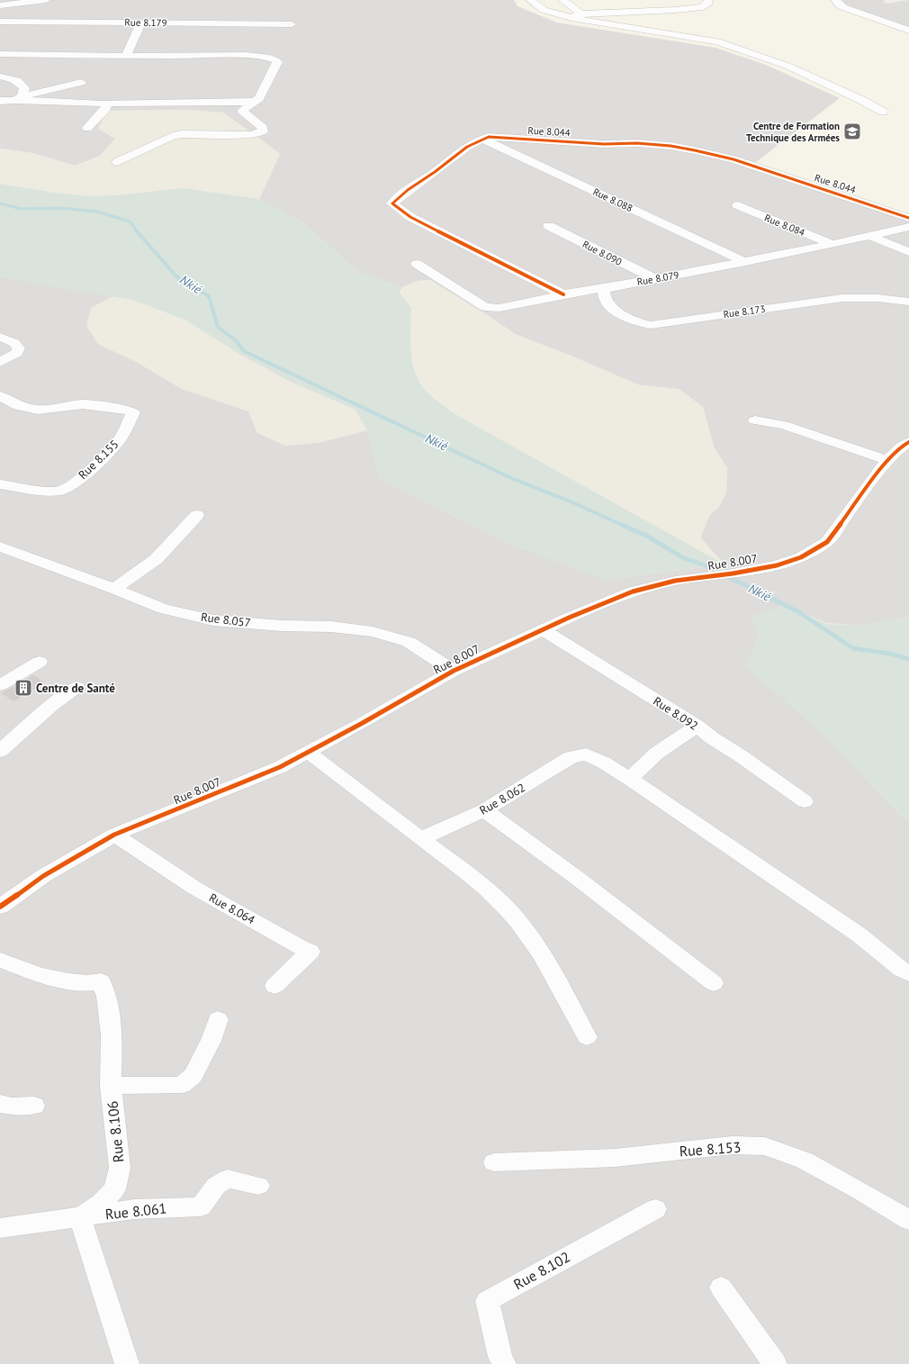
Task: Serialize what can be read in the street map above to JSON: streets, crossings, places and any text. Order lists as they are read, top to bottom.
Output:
{
  "streets": {
    "street": [
      "Rue 8.179",
      "Rue 8.044",
      "Rue 8.088",
      "Rue 8.084",
      "Rue 8.090",
      "Rue 8.079",
      "Rue 8.173",
      "Rue 8.155",
      "Rue 8.007",
      "Rue 8.057",
      "Rue 8.092",
      "Rue 8.062",
      "Rue 8.064",
      "Rue 8.106",
      "Rue 8.153",
      "Rue 8.061",
      "Rue 8.102"
    ]
  },
  "crossings": [
    ["Rue 8.044", "Rue 8.088"],
    ["Rue 8.044", "Rue 8.079"],
    ["Rue 8.088", "Rue 8.079"],
    ["Rue 8.084", "Rue 8.079"],
    ["Rue 8.090", "Rue 8.079"],
    ["Rue 8.079", "Rue 8.173"],
    ["Rue 8.007", "Rue 8.057"],
    ["Rue 8.007", "Rue 8.092"],
    ["Rue 8.007", "Rue 8.064"],
    ["Rue 8.106", "Rue 8.061"]
  ],
  "water": ["Nkié"],
  "places": {
    "school or university": ["Centre de Formation Technique des Armées"],
    "building": ["Centre de Santé"]
  }
}
